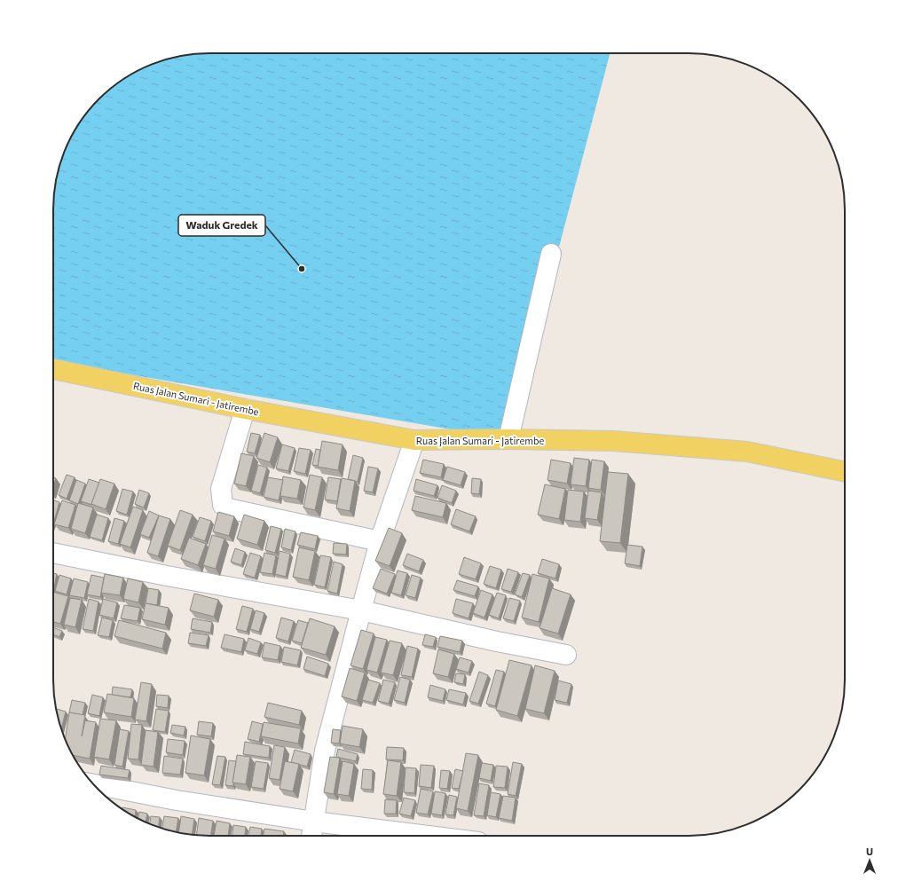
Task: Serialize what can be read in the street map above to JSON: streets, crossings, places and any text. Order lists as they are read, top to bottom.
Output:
{
  "streets": {
    "main road": ["Ruas Jalan Sumari - Jatirembe"]
  },
  "places": ["Waduk Gredek"],
  "north": "top"
}
